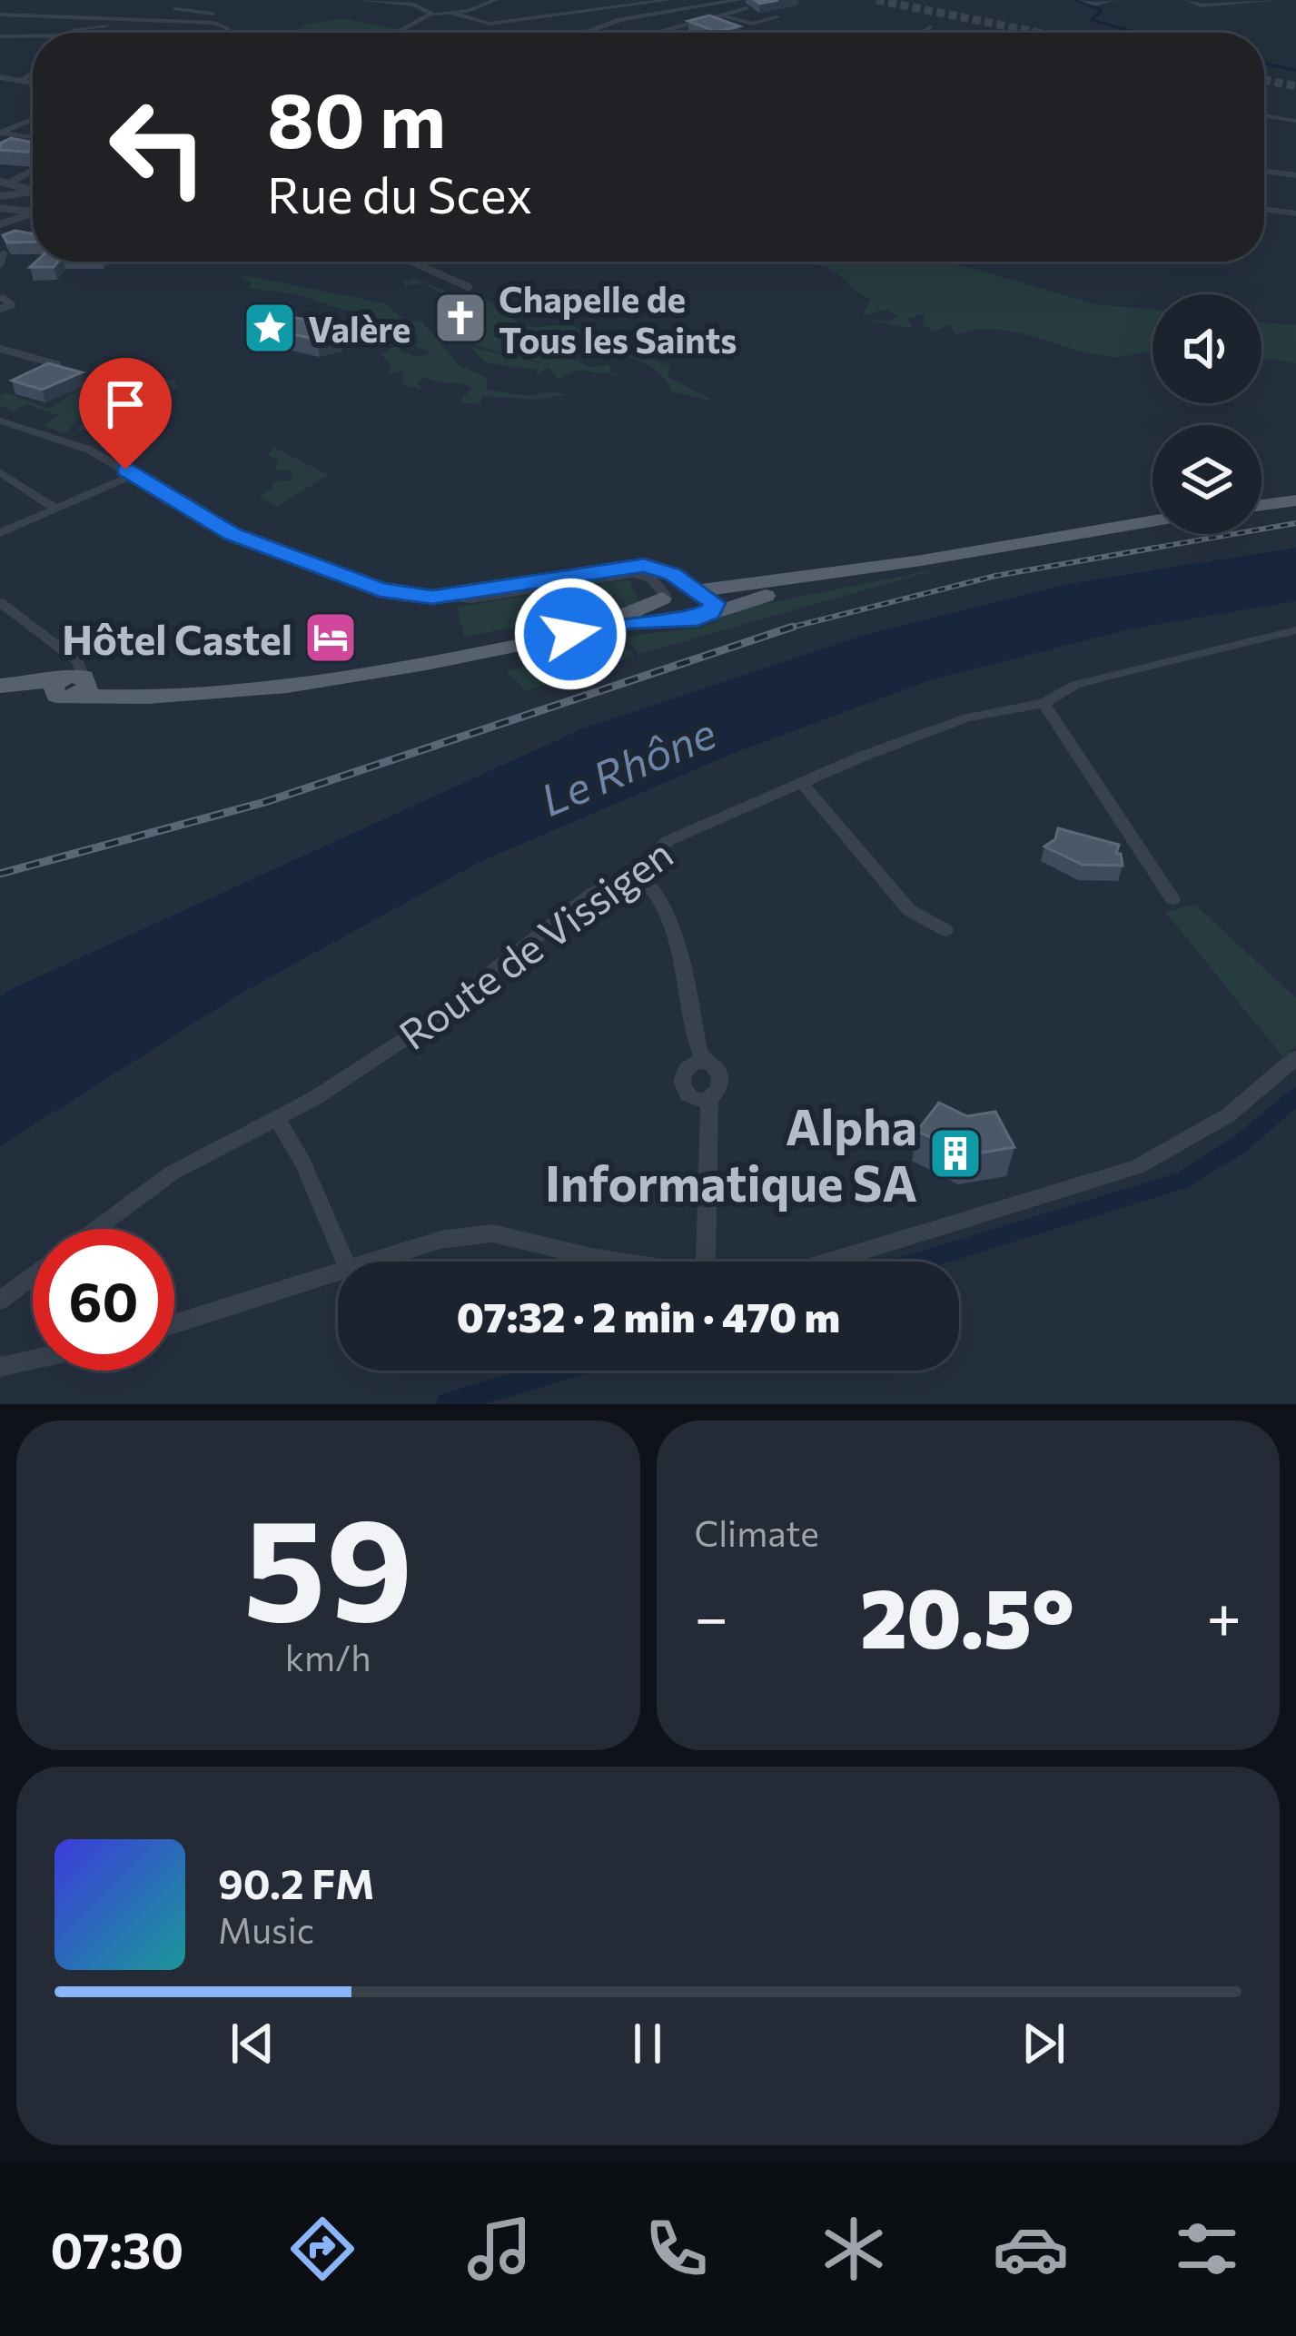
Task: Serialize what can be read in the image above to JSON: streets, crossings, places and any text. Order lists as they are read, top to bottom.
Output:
{
  "streets": {
    "street": ["Route de Vissigen"]
  },
  "water": ["Le Rhône"],
  "places": {
    "church": ["Chapelle de Tous les Saints"],
    "place": ["Valère"],
    "hotel": ["Hôtel Castel"],
    "building": ["Alpha Informatique SA"]
  },
  "page": {
    "turn": ["80 m", "Rue du Scex"],
    "limit": "60",
    "trip": "07:32 · 2 min · 470 m",
    "tile": [
      ["59", "km/h"],
      "Climate"
    ],
    "heat": ["−", "20.5°", "+"],
    "song": ["90.2 FM", "Music"],
    "tabs": "07:30"
  }
}
